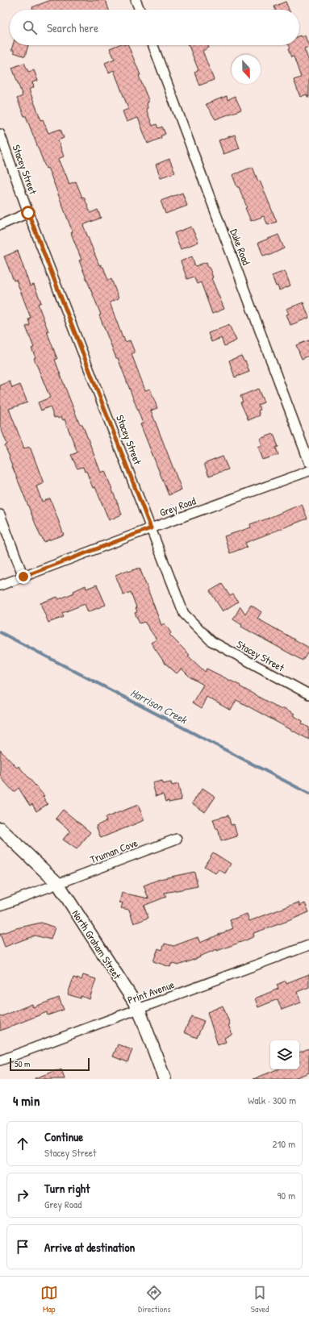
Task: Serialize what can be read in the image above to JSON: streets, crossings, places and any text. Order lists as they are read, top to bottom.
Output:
{
  "streets": {
    "main road": ["North Graham Street"],
    "street": [
      "Stacey Street",
      "Duke Road",
      "Grey Road",
      "Truman Cove",
      "Print Avenue"
    ]
  },
  "crossings": [
    ["Stacey Street", "Grey Road"],
    ["Truman Cove", "North Graham Street"],
    ["North Graham Street", "Print Avenue"]
  ],
  "water": ["Harrison Creek"],
  "scale_bar": "50 m",
  "north": "bottom",
  "page": {
    "search": "Search here",
    "scale": "50 m",
    "heading": ["4 min", "Walk · 300 m"],
    "list": [
      ["Continue", "Stacey Street", "210 m"],
      ["Turn right", "Grey Road", "90 m"],
      "Arrive at destination"
    ],
    "nav": ["Map", "Directions", "Saved"]
  }
}
